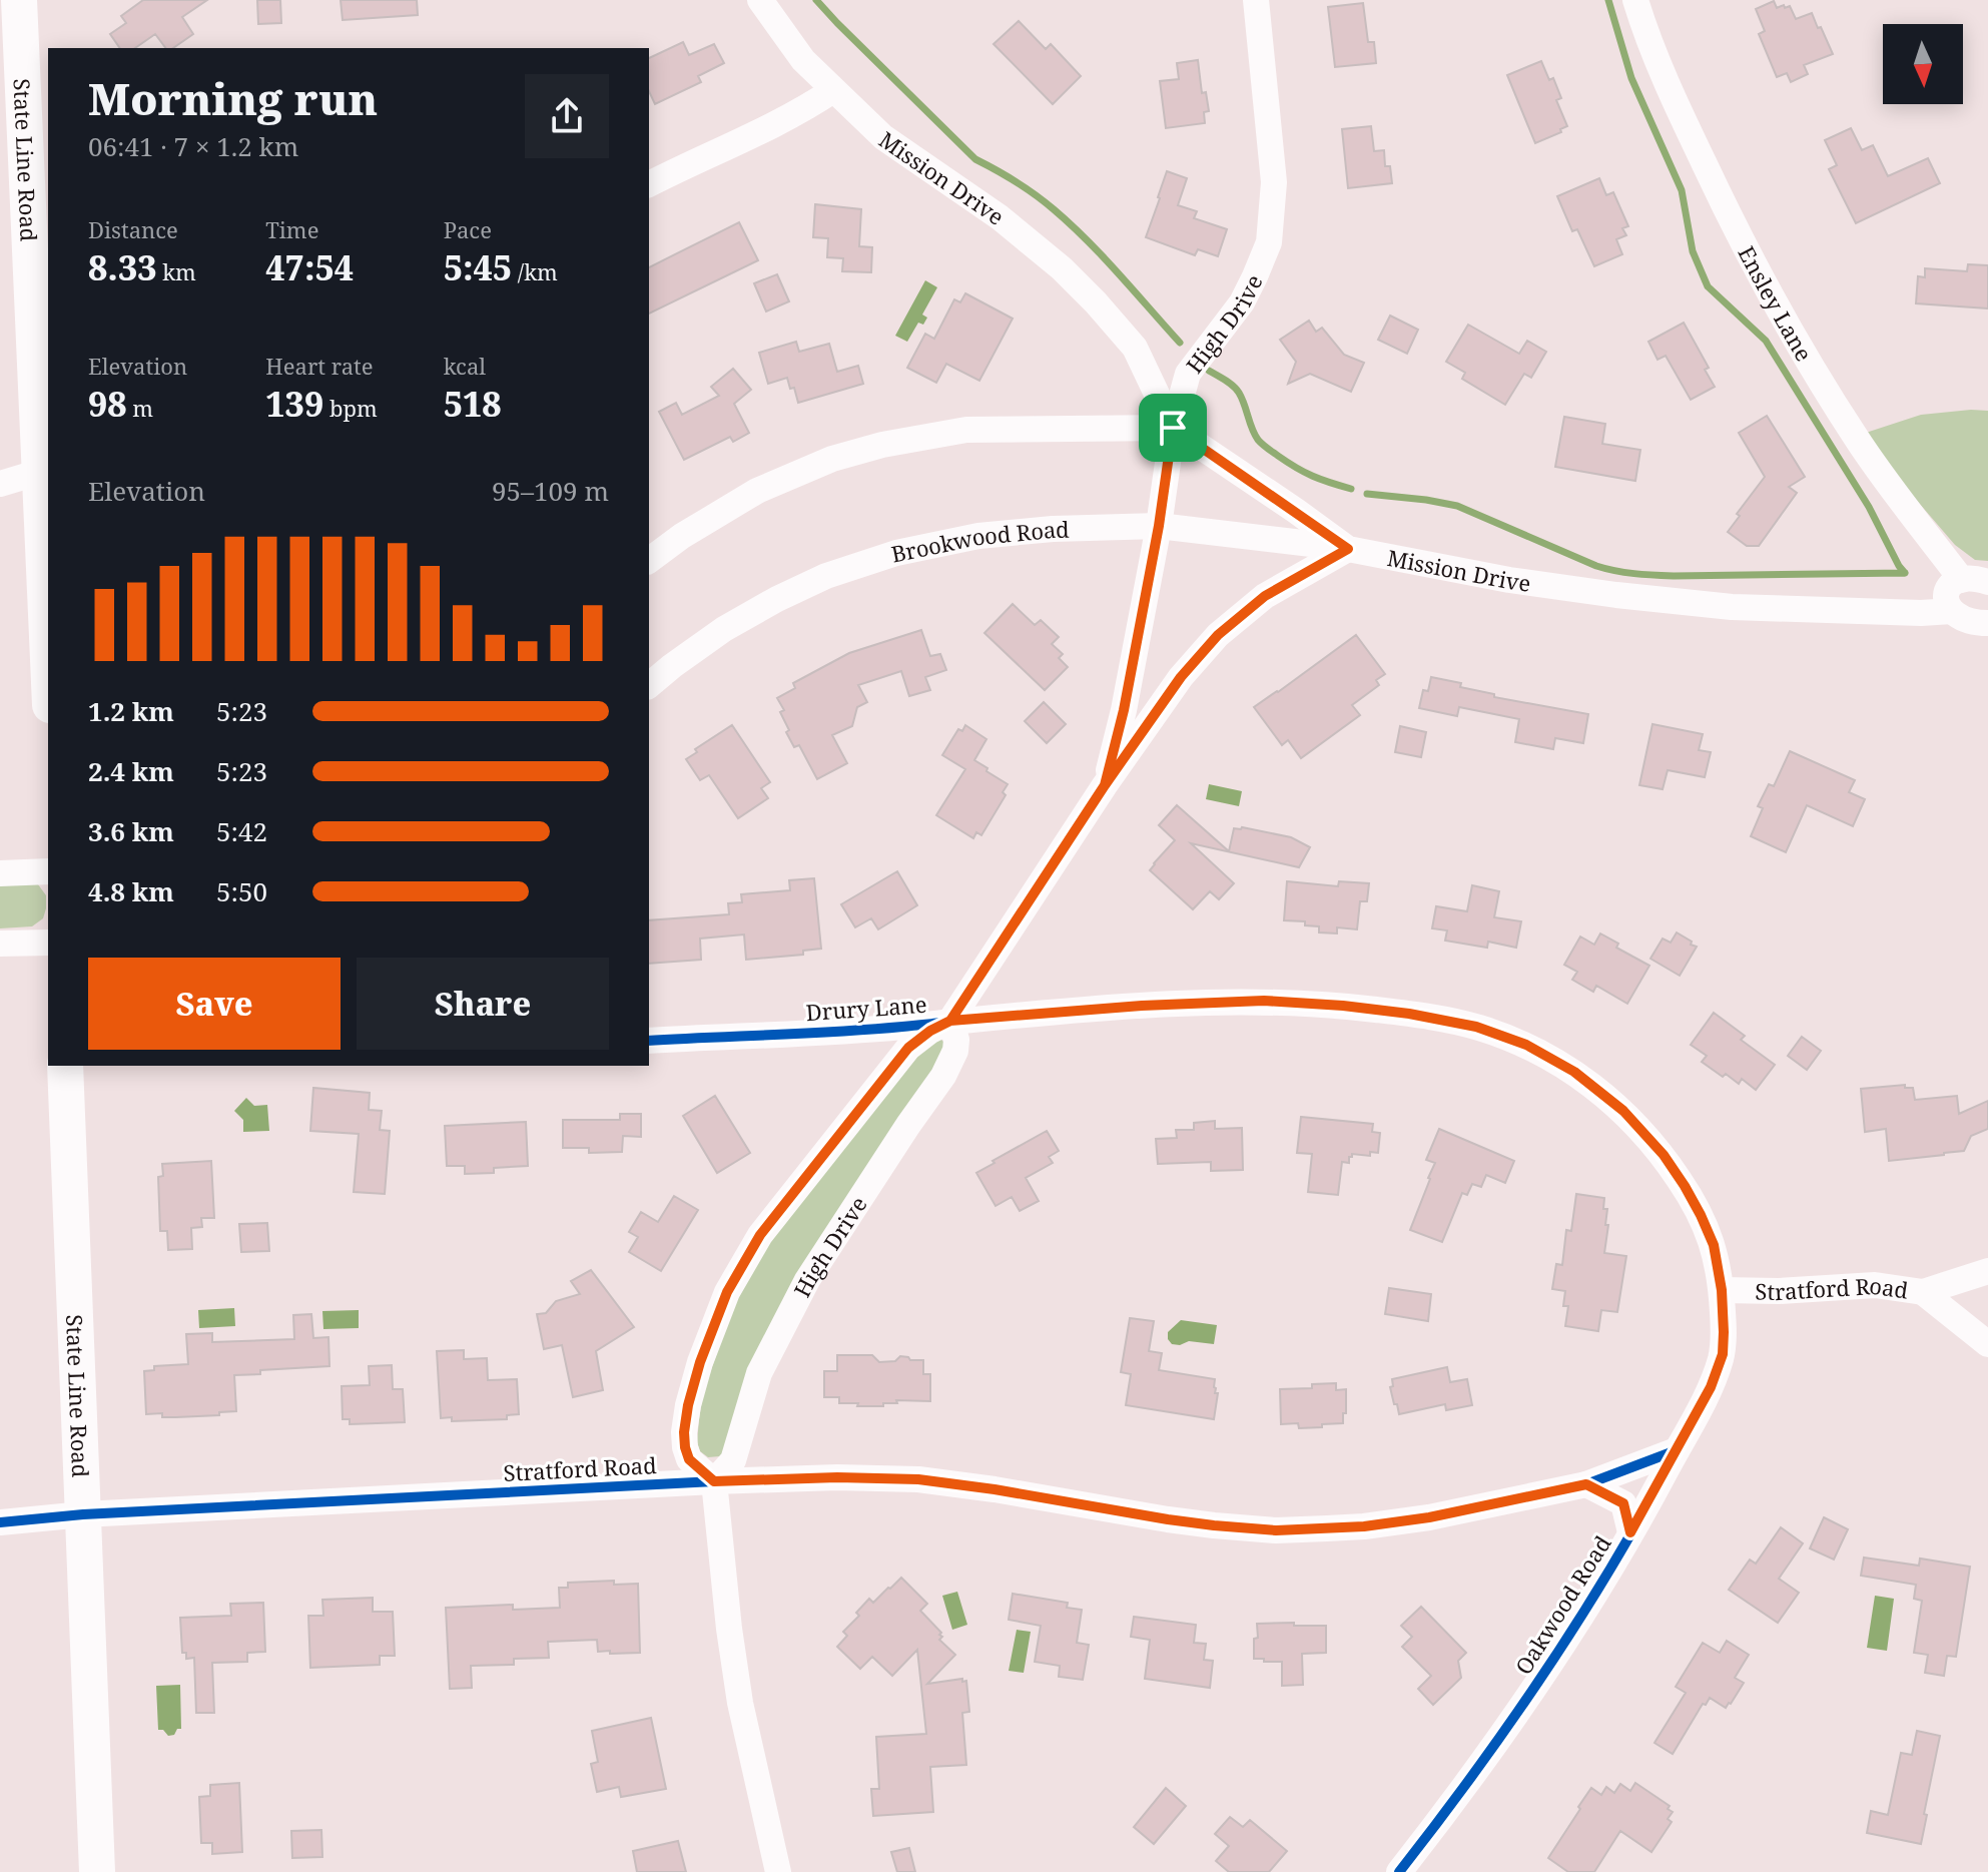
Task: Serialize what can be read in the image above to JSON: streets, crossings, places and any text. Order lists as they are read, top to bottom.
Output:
{
  "streets": {
    "main road": ["State Line Road"],
    "street": [
      "Mission Drive",
      "Ensley Lane",
      "High Drive",
      "Brookwood Road",
      "Drury Lane",
      "Stratford Road",
      "Oakwood Road"
    ]
  },
  "crossings": [
    ["State Line Road", "Stratford Road"],
    ["Mission Drive", "High Drive"],
    ["Mission Drive", "Brookwood Road"],
    ["High Drive", "Brookwood Road"],
    ["High Drive", "Drury Lane"],
    ["High Drive", "Stratford Road"],
    ["Drury Lane", "Stratford Road"],
    ["Drury Lane", "Oakwood Road"],
    ["Stratford Road", "Oakwood Road"]
  ],
  "north": "bottom",
  "page": {
    "heading": ["Morning run", "06:41 · 7 × 1.2 km"],
    "stats": [
      ["Distance", "8.33 km"],
      ["Time", "47:54"],
      ["Pace", "5:45 /km"],
      ["Elevation", "98 m"],
      ["Heart rate", "139 bpm"],
      ["kcal", "518"]
    ],
    "chart": ["Elevation", "95–109 m"],
    "list": [
      {
        "name": "1.2 km",
        "note": "5:23"
      },
      {
        "name": "2.4 km",
        "note": "5:23"
      },
      {
        "name": "3.6 km",
        "note": "5:42"
      },
      {
        "name": "4.8 km",
        "note": "5:50"
      }
    ],
    "buttons": ["Save", "Share"]
  }
}
